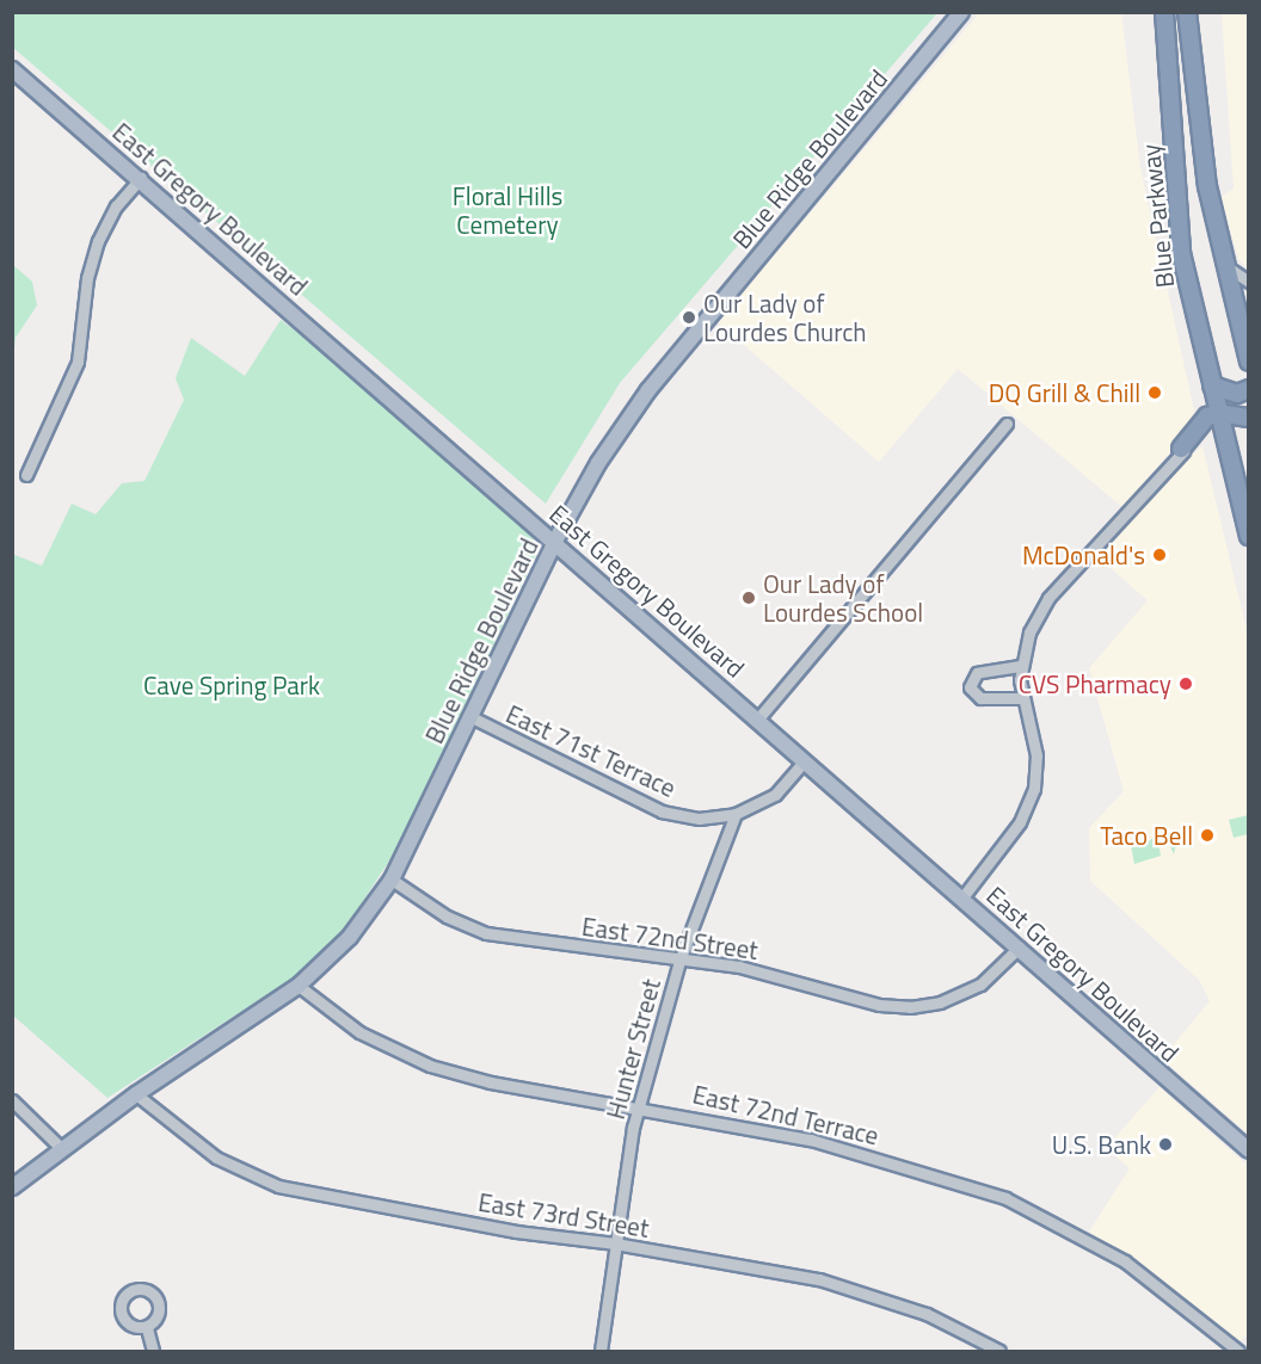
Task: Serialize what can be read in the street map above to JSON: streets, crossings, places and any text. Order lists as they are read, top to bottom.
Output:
{
  "streets": {
    "highway": ["Blue Parkway"],
    "main road": ["Blue Ridge Boulevard", "East Gregory Boulevard"],
    "street": [
      "East 71st Terrace",
      "East 72nd Street",
      "Hunter Street",
      "East 72nd Terrace",
      "East 73rd Street"
    ]
  },
  "crossings": [
    ["Blue Ridge Boulevard", "East Gregory Boulevard"],
    ["Blue Ridge Boulevard", "East 71st Terrace"],
    ["Blue Ridge Boulevard", "East 72nd Street"],
    ["Blue Ridge Boulevard", "East 72nd Terrace"],
    ["Blue Ridge Boulevard", "East 73rd Street"],
    ["East Gregory Boulevard", "East 72nd Street"],
    ["East 71st Terrace", "Hunter Street"],
    ["East 72nd Street", "Hunter Street"],
    ["Hunter Street", "East 72nd Terrace"],
    ["Hunter Street", "East 73rd Street"]
  ],
  "parks": ["Floral Hills Cemetery", "Cave Spring Park"],
  "places": [
    "Our Lady of Lourdes Church",
    "DQ Grill & Chill",
    "McDonald's",
    "Our Lady of Lourdes School",
    "CVS Pharmacy",
    "Taco Bell",
    "U.S. Bank"
  ]
}
